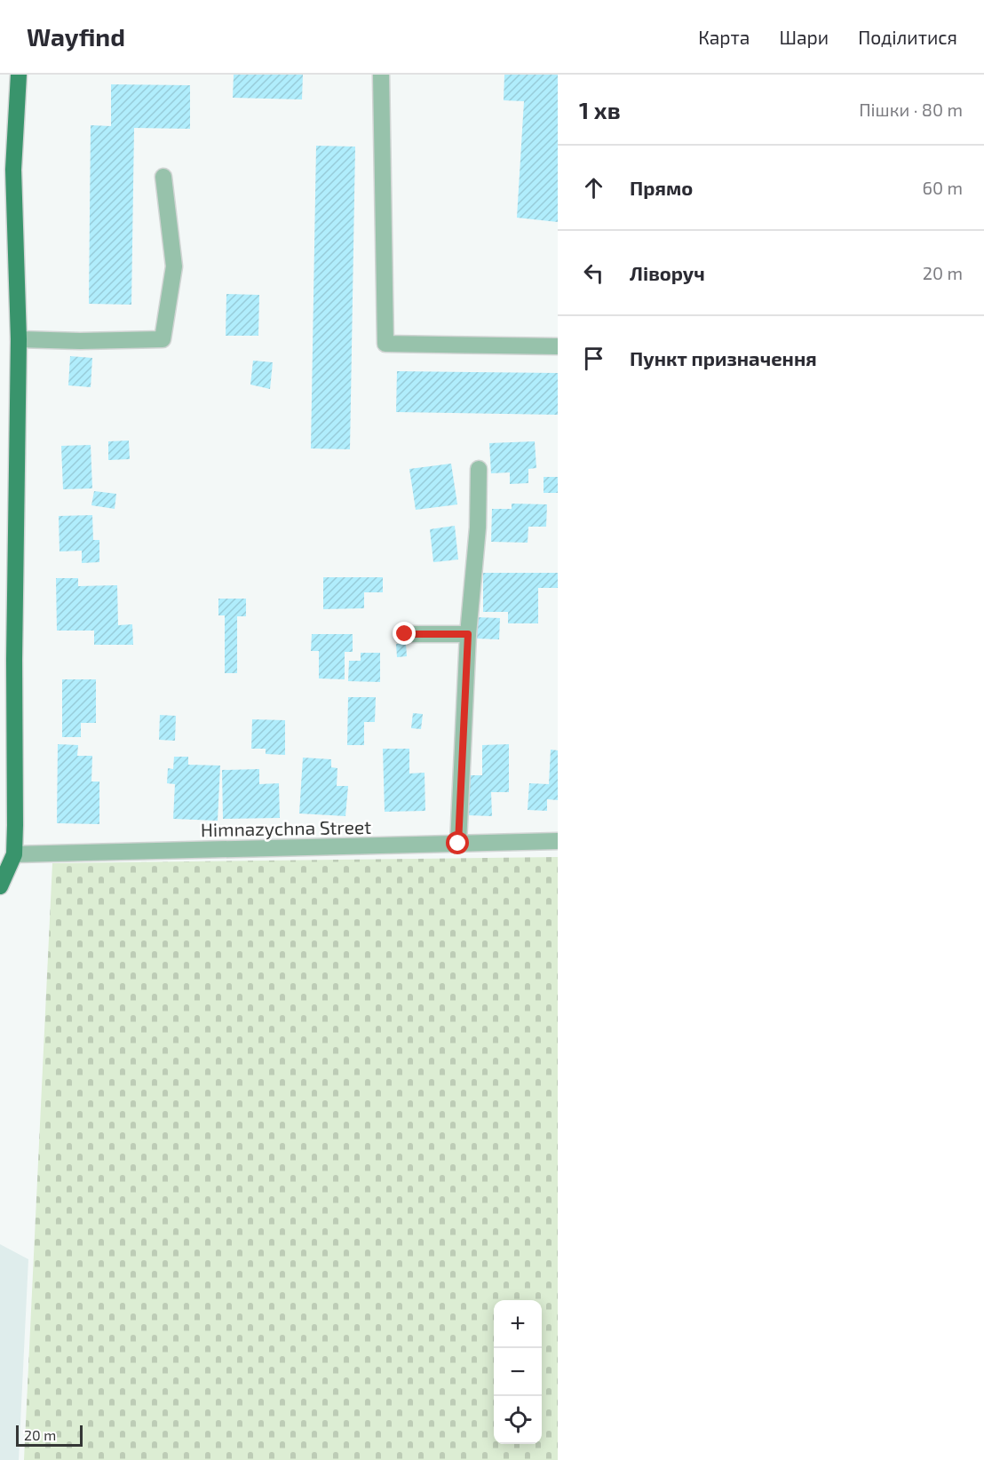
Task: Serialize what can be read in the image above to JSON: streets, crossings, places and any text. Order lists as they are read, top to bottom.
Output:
{
  "streets": {
    "street": ["Himnazychna Street"]
  },
  "scale_bar": "20 m",
  "page": {
    "header": "Wayfind",
    "nav": ["Карта", "Шари", "Поділитися"],
    "heading": ["1 хв", "Пішки · 80 m"],
    "list": [
      ["Прямо", "60 m"],
      ["Ліворуч", "20 m"],
      "Пункт призначення"
    ],
    "map_buttons": ["+", "−"],
    "scale": "20 m"
  }
}
